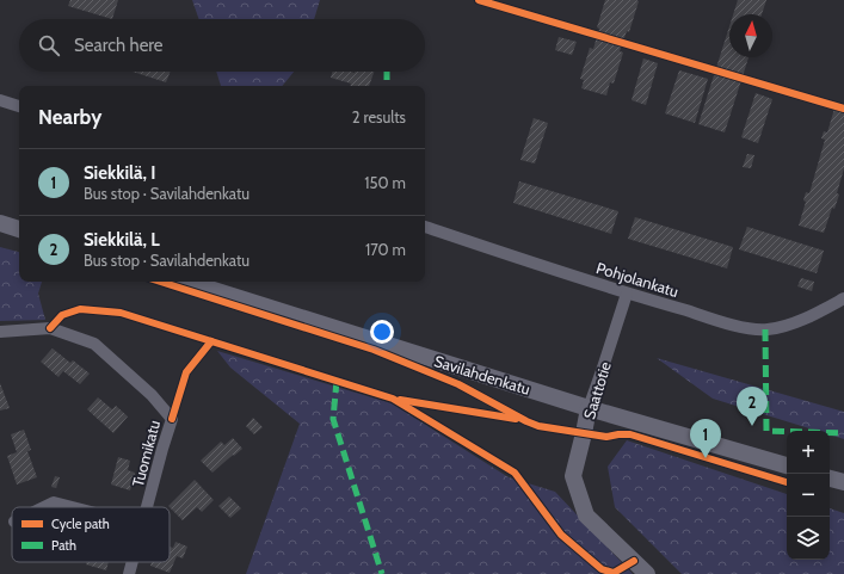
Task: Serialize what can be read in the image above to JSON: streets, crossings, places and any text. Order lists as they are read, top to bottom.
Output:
{
  "streets": {
    "main road": ["Savilahdenkatu", "Saattotie"],
    "street": ["Pohjolankatu", "Tuomikatu"]
  },
  "crossings": [
    ["Pohjolankatu", "Saattotie"],
    ["Savilahdenkatu", "Saattotie"]
  ],
  "legend": ["Cycle path", "Path"],
  "north": "top",
  "page": {
    "search": "Search here",
    "heading": ["Nearby", "2 results"],
    "list": [
      {
        "mark": "1",
        "name": "Siekkilä, I",
        "note": "Bus stop · Savilahdenkatu",
        "value": "150 m"
      },
      {
        "mark": "2",
        "name": "Siekkilä, L",
        "note": "Bus stop · Savilahdenkatu",
        "value": "170 m"
      }
    ],
    "pins": ["2", "1"],
    "map_buttons": ["+", "−"]
  }
}
